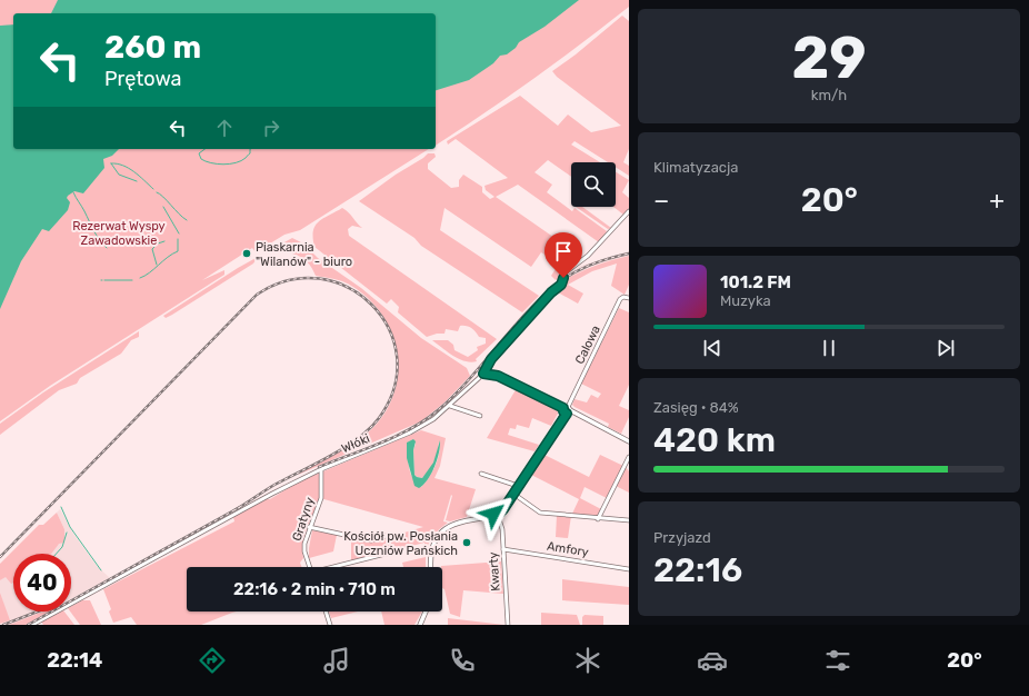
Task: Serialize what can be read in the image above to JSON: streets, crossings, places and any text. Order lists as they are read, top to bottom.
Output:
{
  "streets": {
    "street": [
      "Calowa",
      "Włóki",
      "Gratyny",
      "Amfory",
      "Kwarty"
    ]
  },
  "crossings": [
    ["Włóki", "Gratyny"],
    ["Amfory", "Kwarty"]
  ],
  "parks": ["Rezerwat Wyspy Zawadowskie"],
  "places": ["Piaskarnia \"Wilanów\" - biuro", "Kościół pw. Posłania Uczniów Pańskich"],
  "page": {
    "tile": [
      ["29", "km/h"],
      "Klimatyzacja",
      ["Zasięg · 84%", "420 km"],
      ["Przyjazd", "22:16"]
    ],
    "turn": ["260 m", "Prętowa"],
    "heat": ["−", "20°", "+"],
    "song": ["101.2 FM", "Muzyka"],
    "limit": "40",
    "trip": "22:16 · 2 min · 710 m",
    "tabs": ["22:14", "20°"]
  }
}
